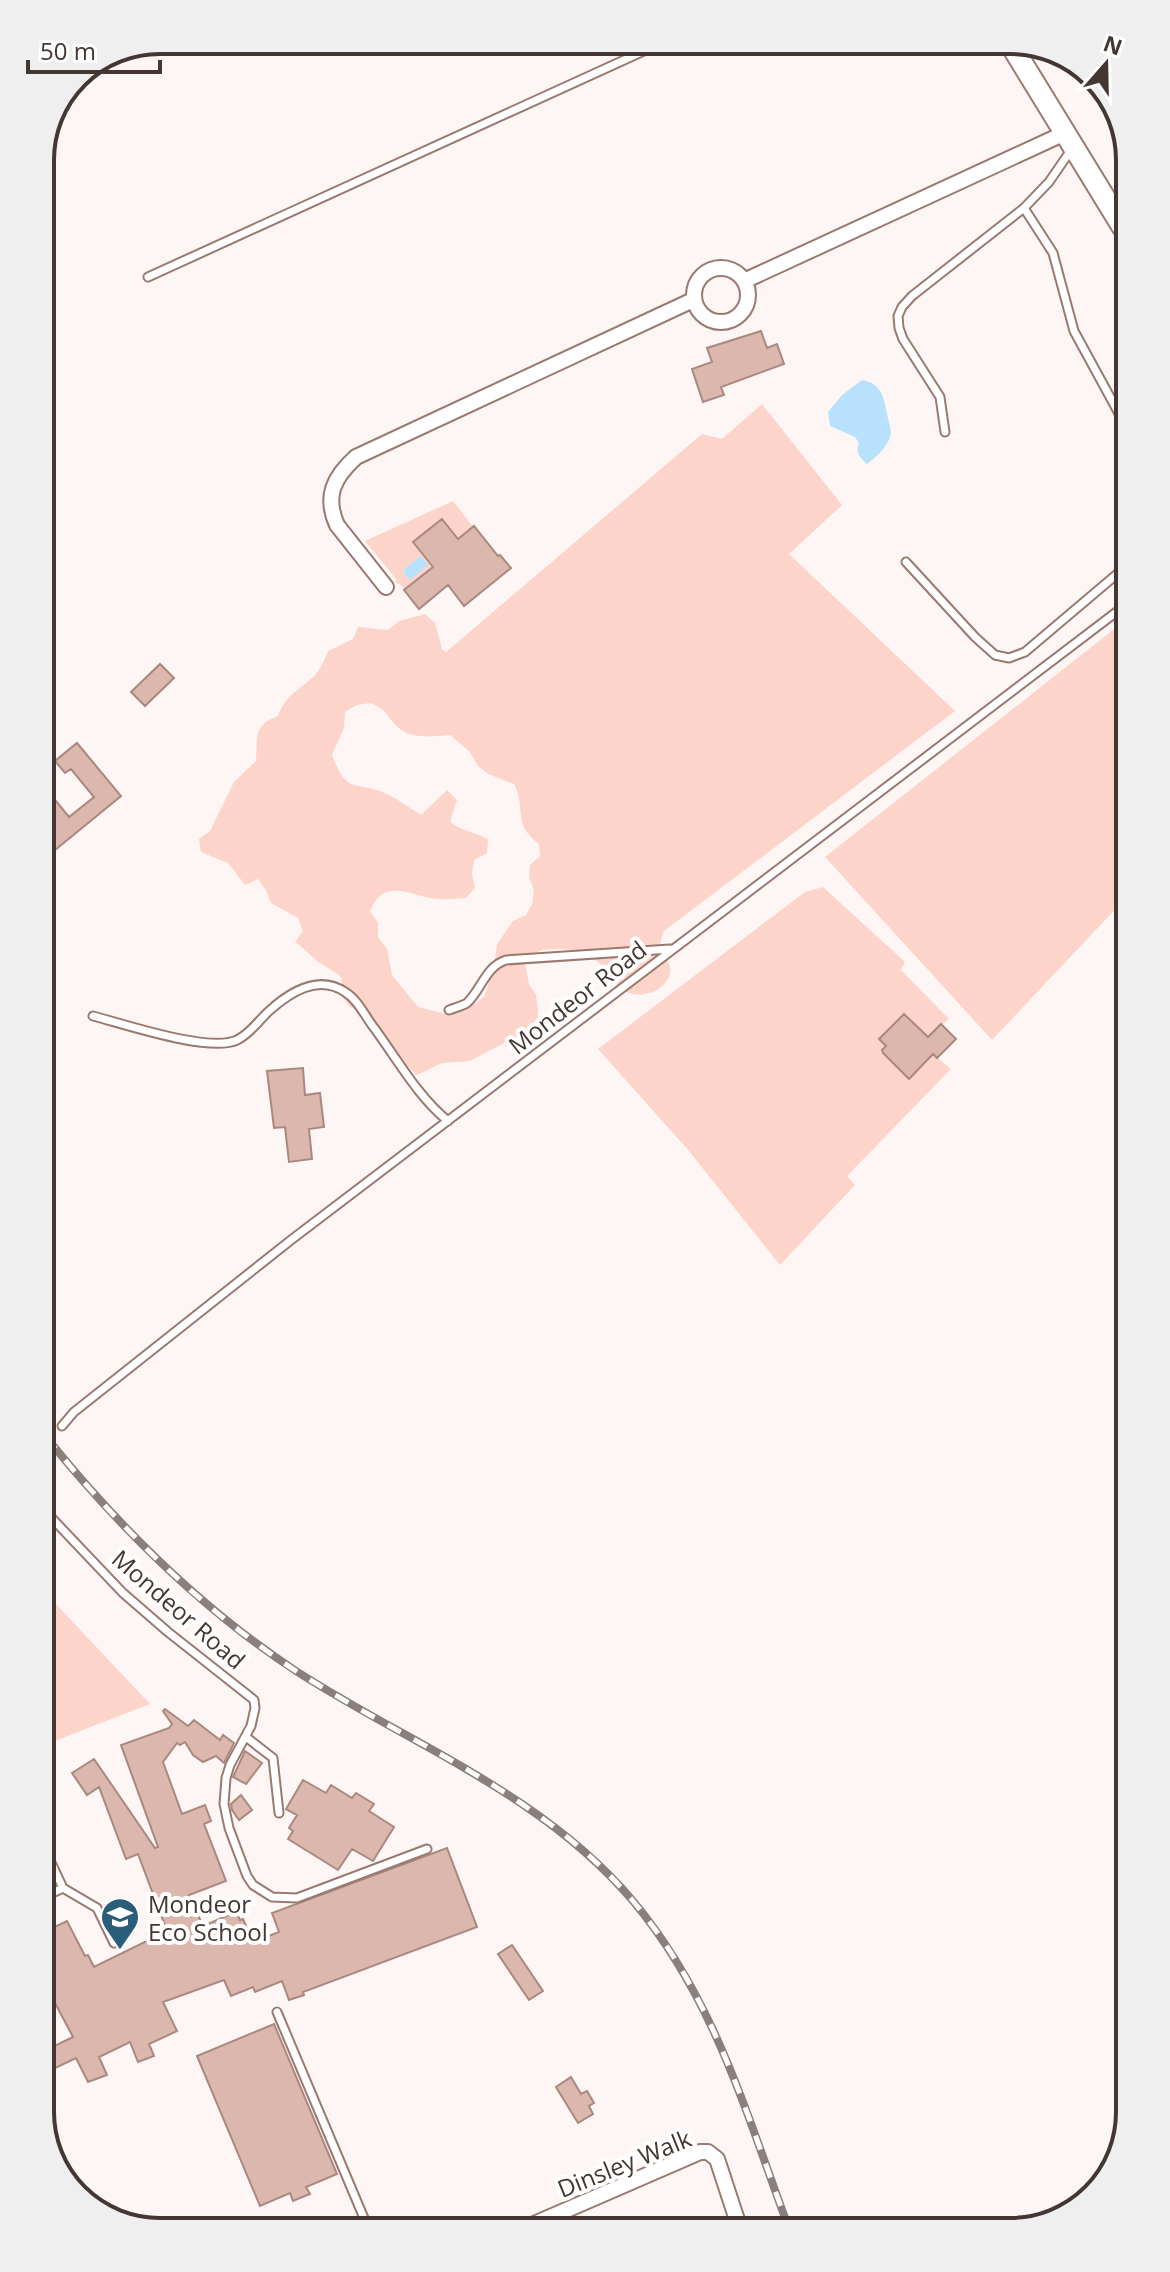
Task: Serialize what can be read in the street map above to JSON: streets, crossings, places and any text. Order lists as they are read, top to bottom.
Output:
{
  "streets": {
    "street": ["Dinsley Walk"],
    "lane": ["Mondeor Road"]
  },
  "places": {
    "school or university": ["Mondeor Eco School"]
  },
  "scale_bar": "50 m",
  "north": "top"
}
